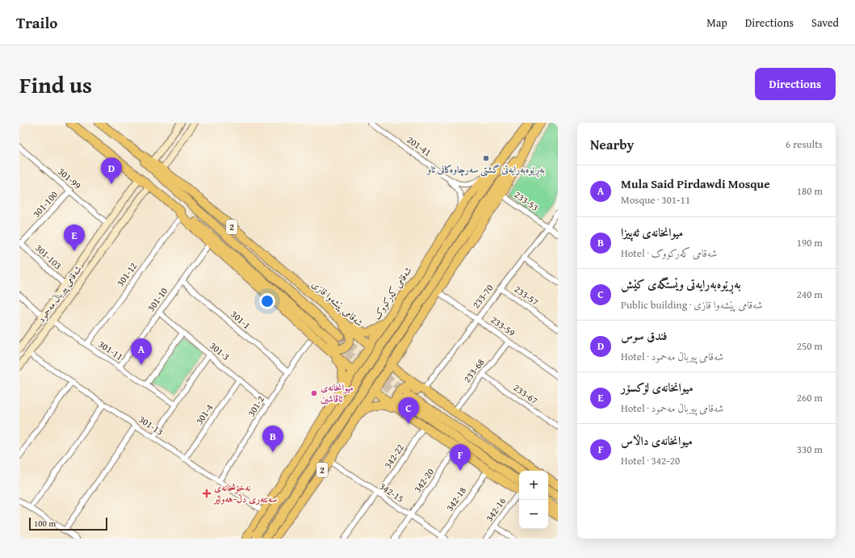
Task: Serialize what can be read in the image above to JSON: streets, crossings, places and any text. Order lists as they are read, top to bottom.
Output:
{
  "streets": {
    "highway": ["2", "شەقامی کەرکووک", "شەقامی پێشەوا قازی"],
    "main road": ["شەقامی پیرباڵ مەحمود"],
    "street": [
      "201-41",
      "301-99",
      "233-53",
      "301-100",
      "301-103",
      "301-12",
      "233-57",
      "233-70",
      "301-10",
      "301-1",
      "233-59",
      "301-11",
      "301-3",
      "233-68",
      "233-67",
      "301-2",
      "301-4",
      "301-13",
      "342-22",
      "342-20",
      "342-15",
      "342-18",
      "342-16"
    ]
  },
  "crossings": [
    ["201-41", "شەقامی کەرکووک"],
    ["301-99", "301-100"],
    ["301-99", "شەقامی پیرباڵ مەحمود"],
    ["233-53", "233-70"],
    ["301-100", "301-103"],
    ["2", "شەقامی پێشەوا قازی"],
    ["2", "342-15"],
    ["301-103", "شەقامی پیرباڵ مەحمود"],
    ["301-12", "شەقامی پێشەوا قازی"],
    ["301-12", "301-11"],
    ["شەقامی کەرکووک", "شەقامی پێشەوا قازی"],
    ["شەقامی پیرباڵ مەحمود", "شەقامی پێشەوا قازی"],
    ["شەقامی پیرباڵ مەحمود", "301-11"],
    ["شەقامی پیرباڵ مەحمود", "301-13"],
    ["233-57", "233-70"],
    ["233-70", "233-59"],
    ["301-10", "شەقامی پێشەوا قازی"],
    ["301-10", "301-1"],
    ["301-10", "301-11"],
    ["301-10", "301-3"],
    ["شەقامی پێشەوا قازی", "301-2"],
    ["شەقامی پێشەوا قازی", "342-22"],
    ["شەقامی پێشەوا قازی", "342-20"],
    ["شەقامی پێشەوا قازی", "342-18"],
    ["301-1", "301-2"],
    ["233-59", "233-68"],
    ["301-3", "301-2"],
    ["301-3", "301-4"],
    ["233-68", "233-67"],
    ["301-2", "301-13"],
    ["301-4", "301-13"],
    ["342-22", "342-15"],
    ["342-20", "342-15"],
    ["342-15", "342-18"]
  ],
  "places": {
    "other": ["بەڕێوەبەرایەتی گشتی سەرچاوەکانی ئاو", "میوانخانەی ئاڤاشین"],
    "health": ["نەخۆشخانەی سەنتەری دڵ-هەولێر"]
  },
  "scale_bar": "100 m",
  "page": {
    "header": "Trailo",
    "nav": ["Map", "Directions", "Saved"],
    "title": "Find us",
    "buttons": "Directions",
    "heading": ["Nearby", "6 results"],
    "pins": [
      "D",
      "E",
      "A",
      "C",
      "B",
      "F"
    ],
    "list": [
      {
        "mark": "A",
        "name": "Mula Said Pirdawdi Mosque",
        "note": "Mosque · 301-11",
        "value": "180 m"
      },
      {
        "mark": "B",
        "name": "میوانخانەی ئەپیزا",
        "note": "Hotel · شەقامی کەرکووک",
        "value": "190 m"
      },
      {
        "mark": "C",
        "name": "بەڕێوەبەرایەتی وێستگەی کێش",
        "note": "Public building · شەقامی پێشەوا قازی",
        "value": "240 m"
      },
      {
        "mark": "D",
        "name": "فندق سوس",
        "note": "Hotel · شەقامی پیرباڵ مەحمود",
        "value": "250 m"
      },
      {
        "mark": "E",
        "name": "میوانخانەی لۆکسۆر",
        "note": "Hotel · شەقامی پیرباڵ مەحمود",
        "value": "260 m"
      },
      {
        "mark": "F",
        "name": "میوانخانەی داڵاس",
        "note": "Hotel · 342-20",
        "value": "330 m"
      }
    ],
    "map_buttons": ["+", "−"],
    "scale": "100 m"
  }
}
